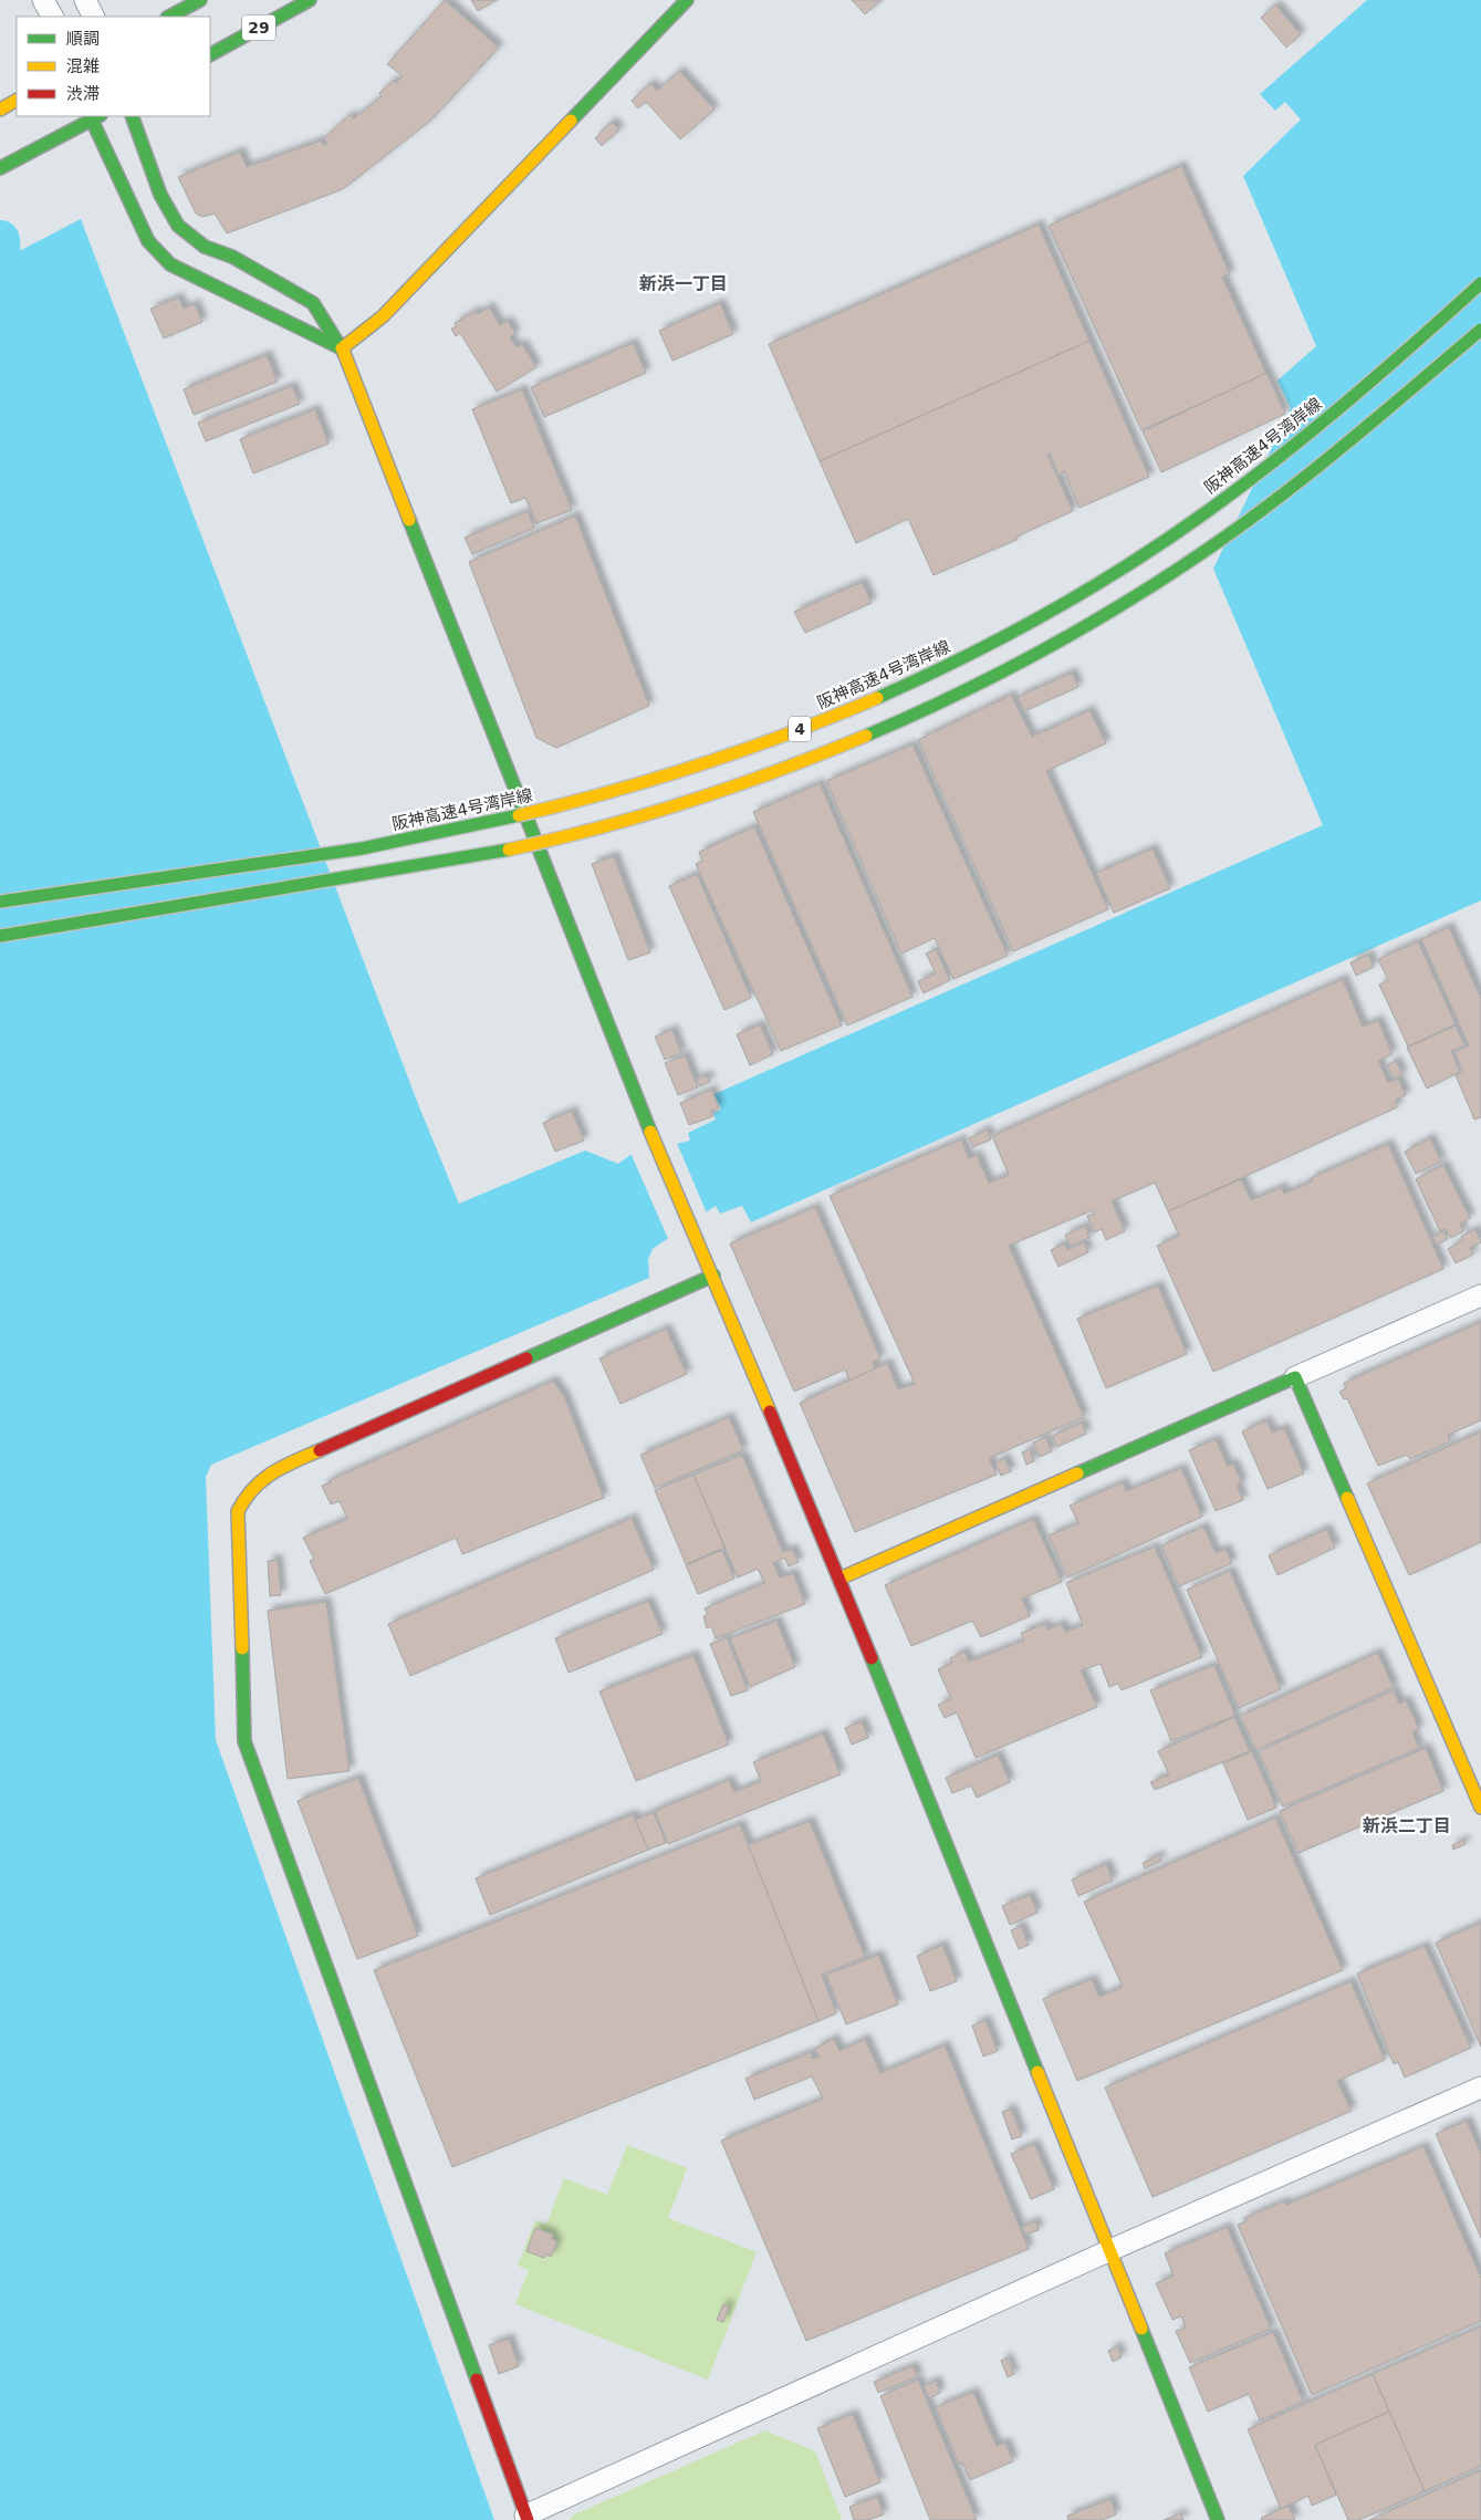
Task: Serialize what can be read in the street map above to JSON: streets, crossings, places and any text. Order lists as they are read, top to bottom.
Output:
{
  "streets": {
    "main road": ["29", "阪神高速4号湾岸線", "4"]
  },
  "districts": ["新浜一丁目", "新浜二丁目"],
  "legend": ["順調", "混雑", "渋滞"]
}
